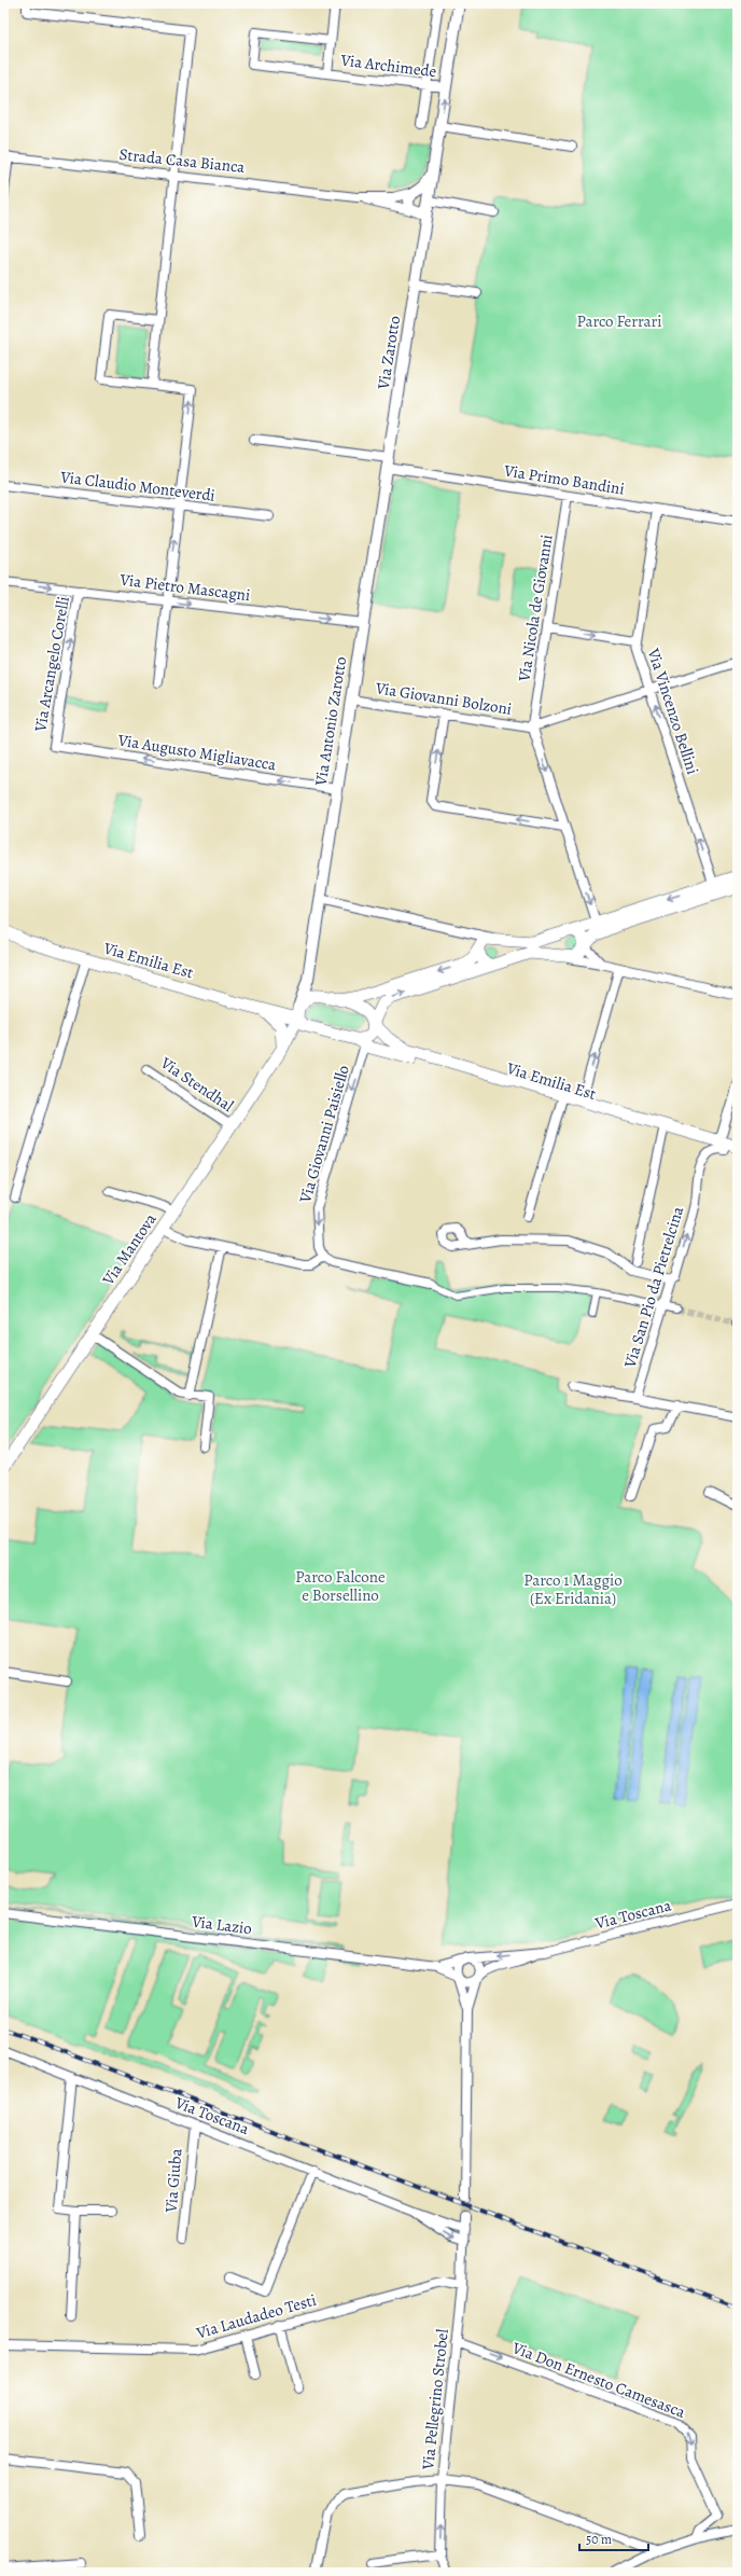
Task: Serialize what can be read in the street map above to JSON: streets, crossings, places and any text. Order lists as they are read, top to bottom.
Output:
{
  "streets": {
    "main road": ["Via Emilia Est", "Via Mantova"],
    "street": [
      "Via Archimede",
      "Strada Casa Bianca",
      "Via Zarotto",
      "Via Primo Bandini",
      "Via Claudio Monteverdi",
      "Via Pietro Mascagni",
      "Via Nicola de Giovanni",
      "Via Arcangelo Corelli",
      "Via Giovanni Bolzoni",
      "Via Vincenzo Bellini",
      "Via Antonio Zarotto",
      "Via Augusto Migliavacca",
      "Via Stendhal",
      "Via Giovanni Paisiello",
      "Via San Pio da Pietrelcina",
      "Via Toscana",
      "Via Lazio",
      "Via Giuba",
      "Via Laudadeo Testi",
      "Via Don Ernesto Camesasca",
      "Via Pellegrino Strobel"
    ]
  },
  "crossings": [
    ["Via Archimede", "Via Zarotto"],
    ["Strada Casa Bianca", "Via Zarotto"],
    ["Via Zarotto", "Via Primo Bandini"],
    ["Via Zarotto", "Via Antonio Zarotto"],
    ["Via Primo Bandini", "Via Nicola de Giovanni"],
    ["Via Primo Bandini", "Via Vincenzo Bellini"],
    ["Via Primo Bandini", "Via Antonio Zarotto"],
    ["Via Pietro Mascagni", "Via Arcangelo Corelli"],
    ["Via Pietro Mascagni", "Via Antonio Zarotto"],
    ["Via Nicola de Giovanni", "Via Giovanni Bolzoni"],
    ["Via Arcangelo Corelli", "Via Augusto Migliavacca"],
    ["Via Giovanni Bolzoni", "Via Antonio Zarotto"],
    ["Via Antonio Zarotto", "Via Augusto Migliavacca"],
    ["Via Antonio Zarotto", "Via Emilia Est"],
    ["Via Antonio Zarotto", "Via Mantova"],
    ["Via Emilia Est", "Via Giovanni Paisiello"],
    ["Via Emilia Est", "Via Mantova"],
    ["Via Emilia Est", "Via San Pio da Pietrelcina"],
    ["Via Stendhal", "Via Mantova"],
    ["Via Toscana", "Via Lazio"],
    ["Via Toscana", "Via Giuba"],
    ["Via Laudadeo Testi", "Via Pellegrino Strobel"],
    ["Via Don Ernesto Camesasca", "Via Pellegrino Strobel"]
  ],
  "one_way": [
    "Via Pietro Mascagni",
    "Via Arcangelo Corelli",
    "Via Vincenzo Bellini",
    "Via Augusto Migliavacca",
    "Via Giovanni Paisiello",
    "Via Don Ernesto Camesasca"
  ],
  "parks": ["Parco Ferrari", "Parco Falcone e Borsellino", "Parco 1 Maggio (Ex Eridania)"],
  "scale_bar": "50 m"
}
